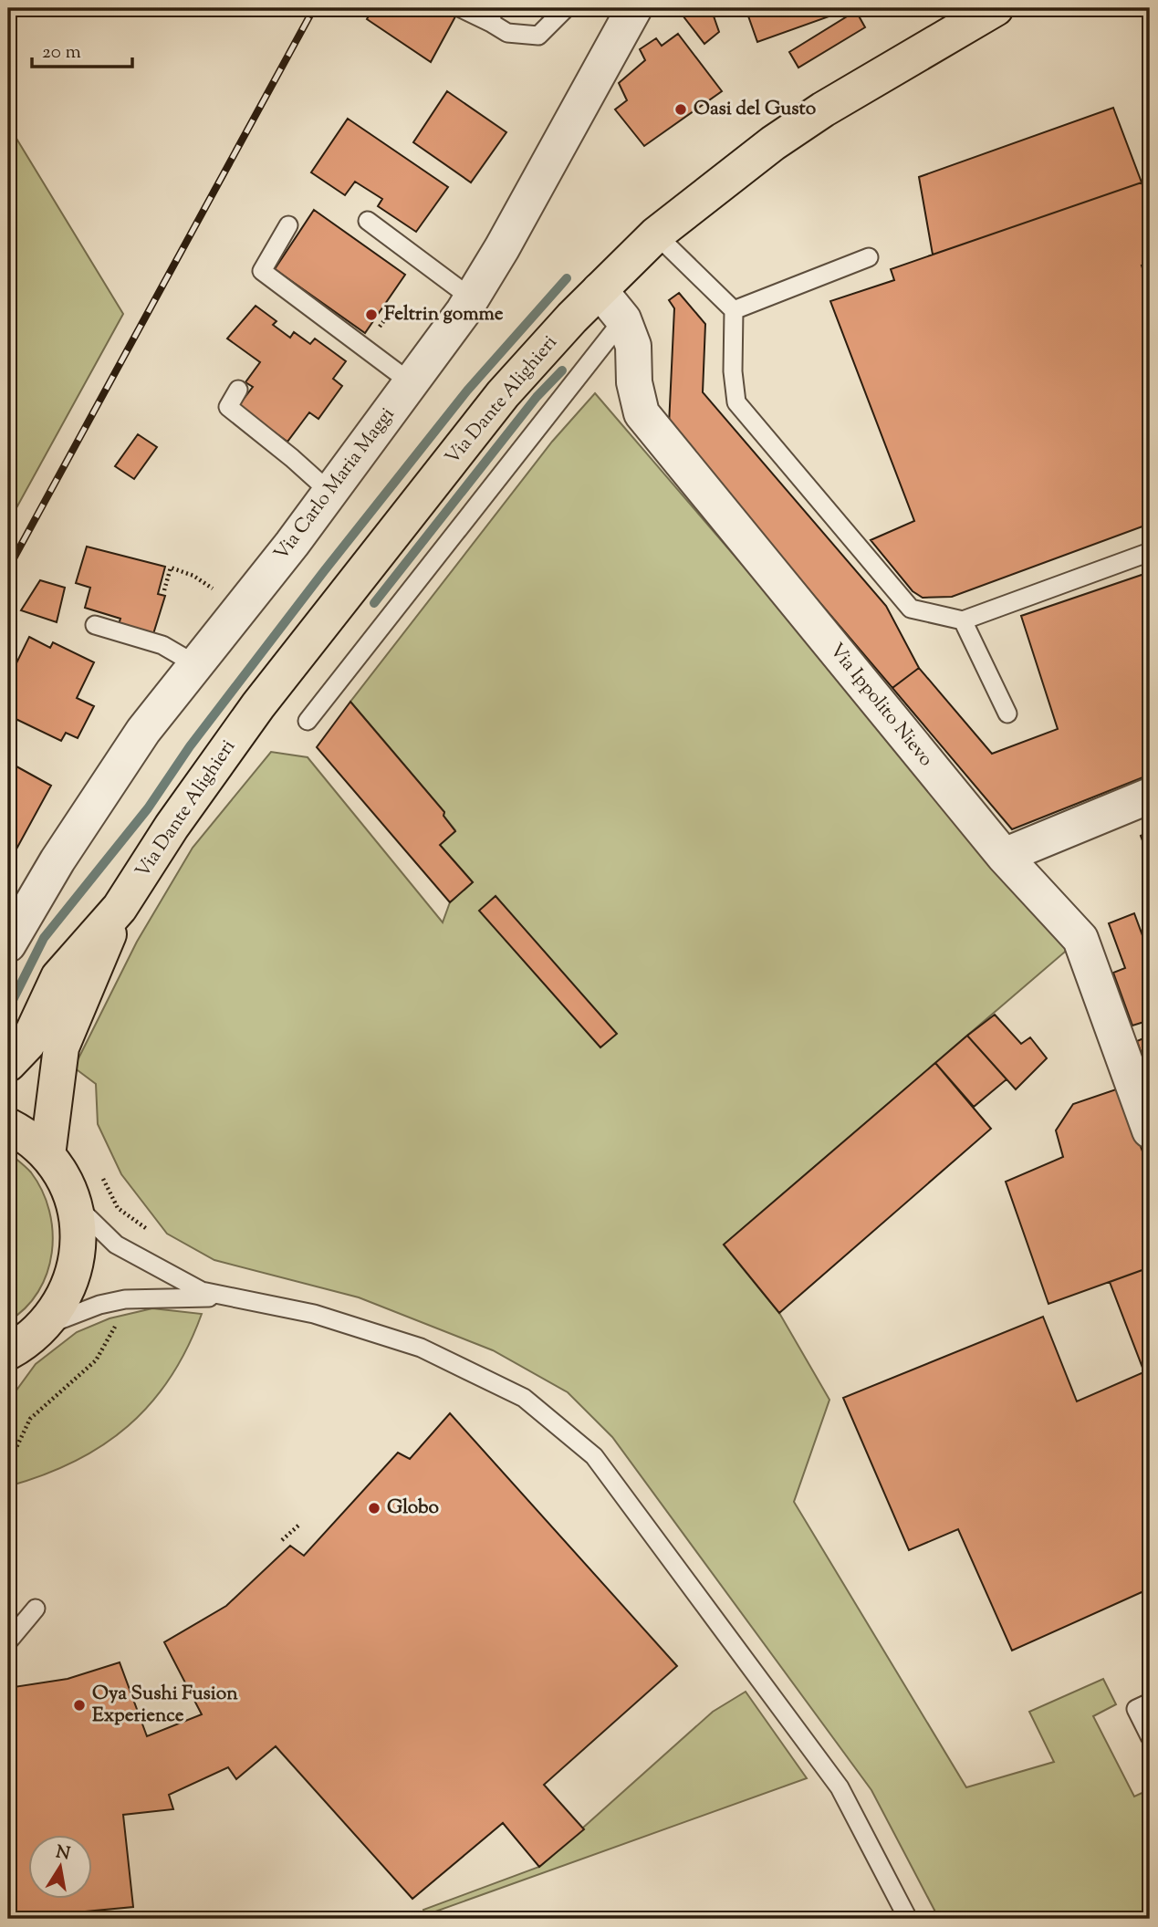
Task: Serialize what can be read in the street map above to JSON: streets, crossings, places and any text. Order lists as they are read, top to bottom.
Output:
{
  "streets": {
    "main road": ["Via Dante Alighieri"],
    "street": ["Via Carlo Maria Maggi", "Via Ippolito Nievo"]
  },
  "crossings": [
    ["Via Dante Alighieri", "Via Ippolito Nievo"]
  ],
  "places": [
    "Oasi del Gusto",
    "Feltrin gomme",
    "Globo",
    "Oya Sushi Fusion Experience"
  ],
  "scale_bar": "20 m",
  "north": "top"
}
